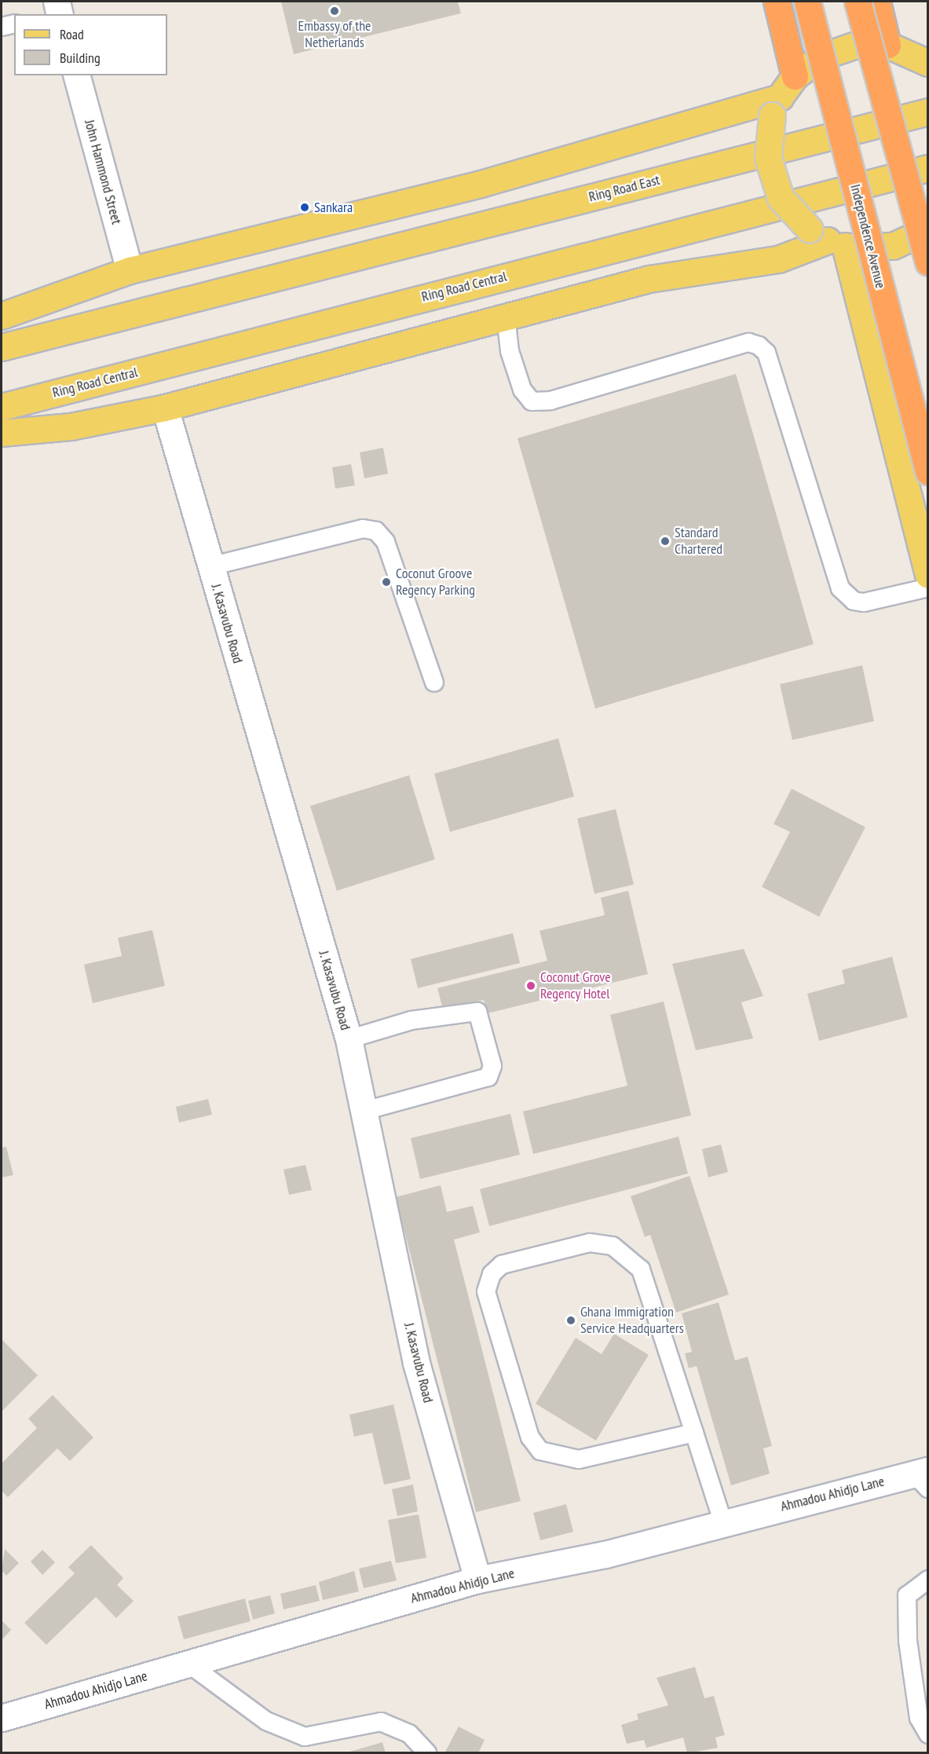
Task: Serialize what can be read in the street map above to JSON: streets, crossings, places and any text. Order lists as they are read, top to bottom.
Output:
{
  "streets": {
    "highway": ["Independence Avenue"],
    "main road": ["Ring Road East", "Ring Road Central"],
    "street": ["John Hammond Street", "J. Kasavubu Road", "Ahmadou Ahidjo Lane"]
  },
  "crossings": [
    ["J. Kasavubu Road", "Ahmadou Ahidjo Lane"]
  ],
  "places": [
    "Embassy of the Netherlands",
    "Sankara",
    "Standard Chartered",
    "Coconut Groove Regency Parking",
    "Coconut Grove Regency Hotel",
    "Ghana Immigration Service Headquarters"
  ],
  "legend": ["Road", "Building"]
}
